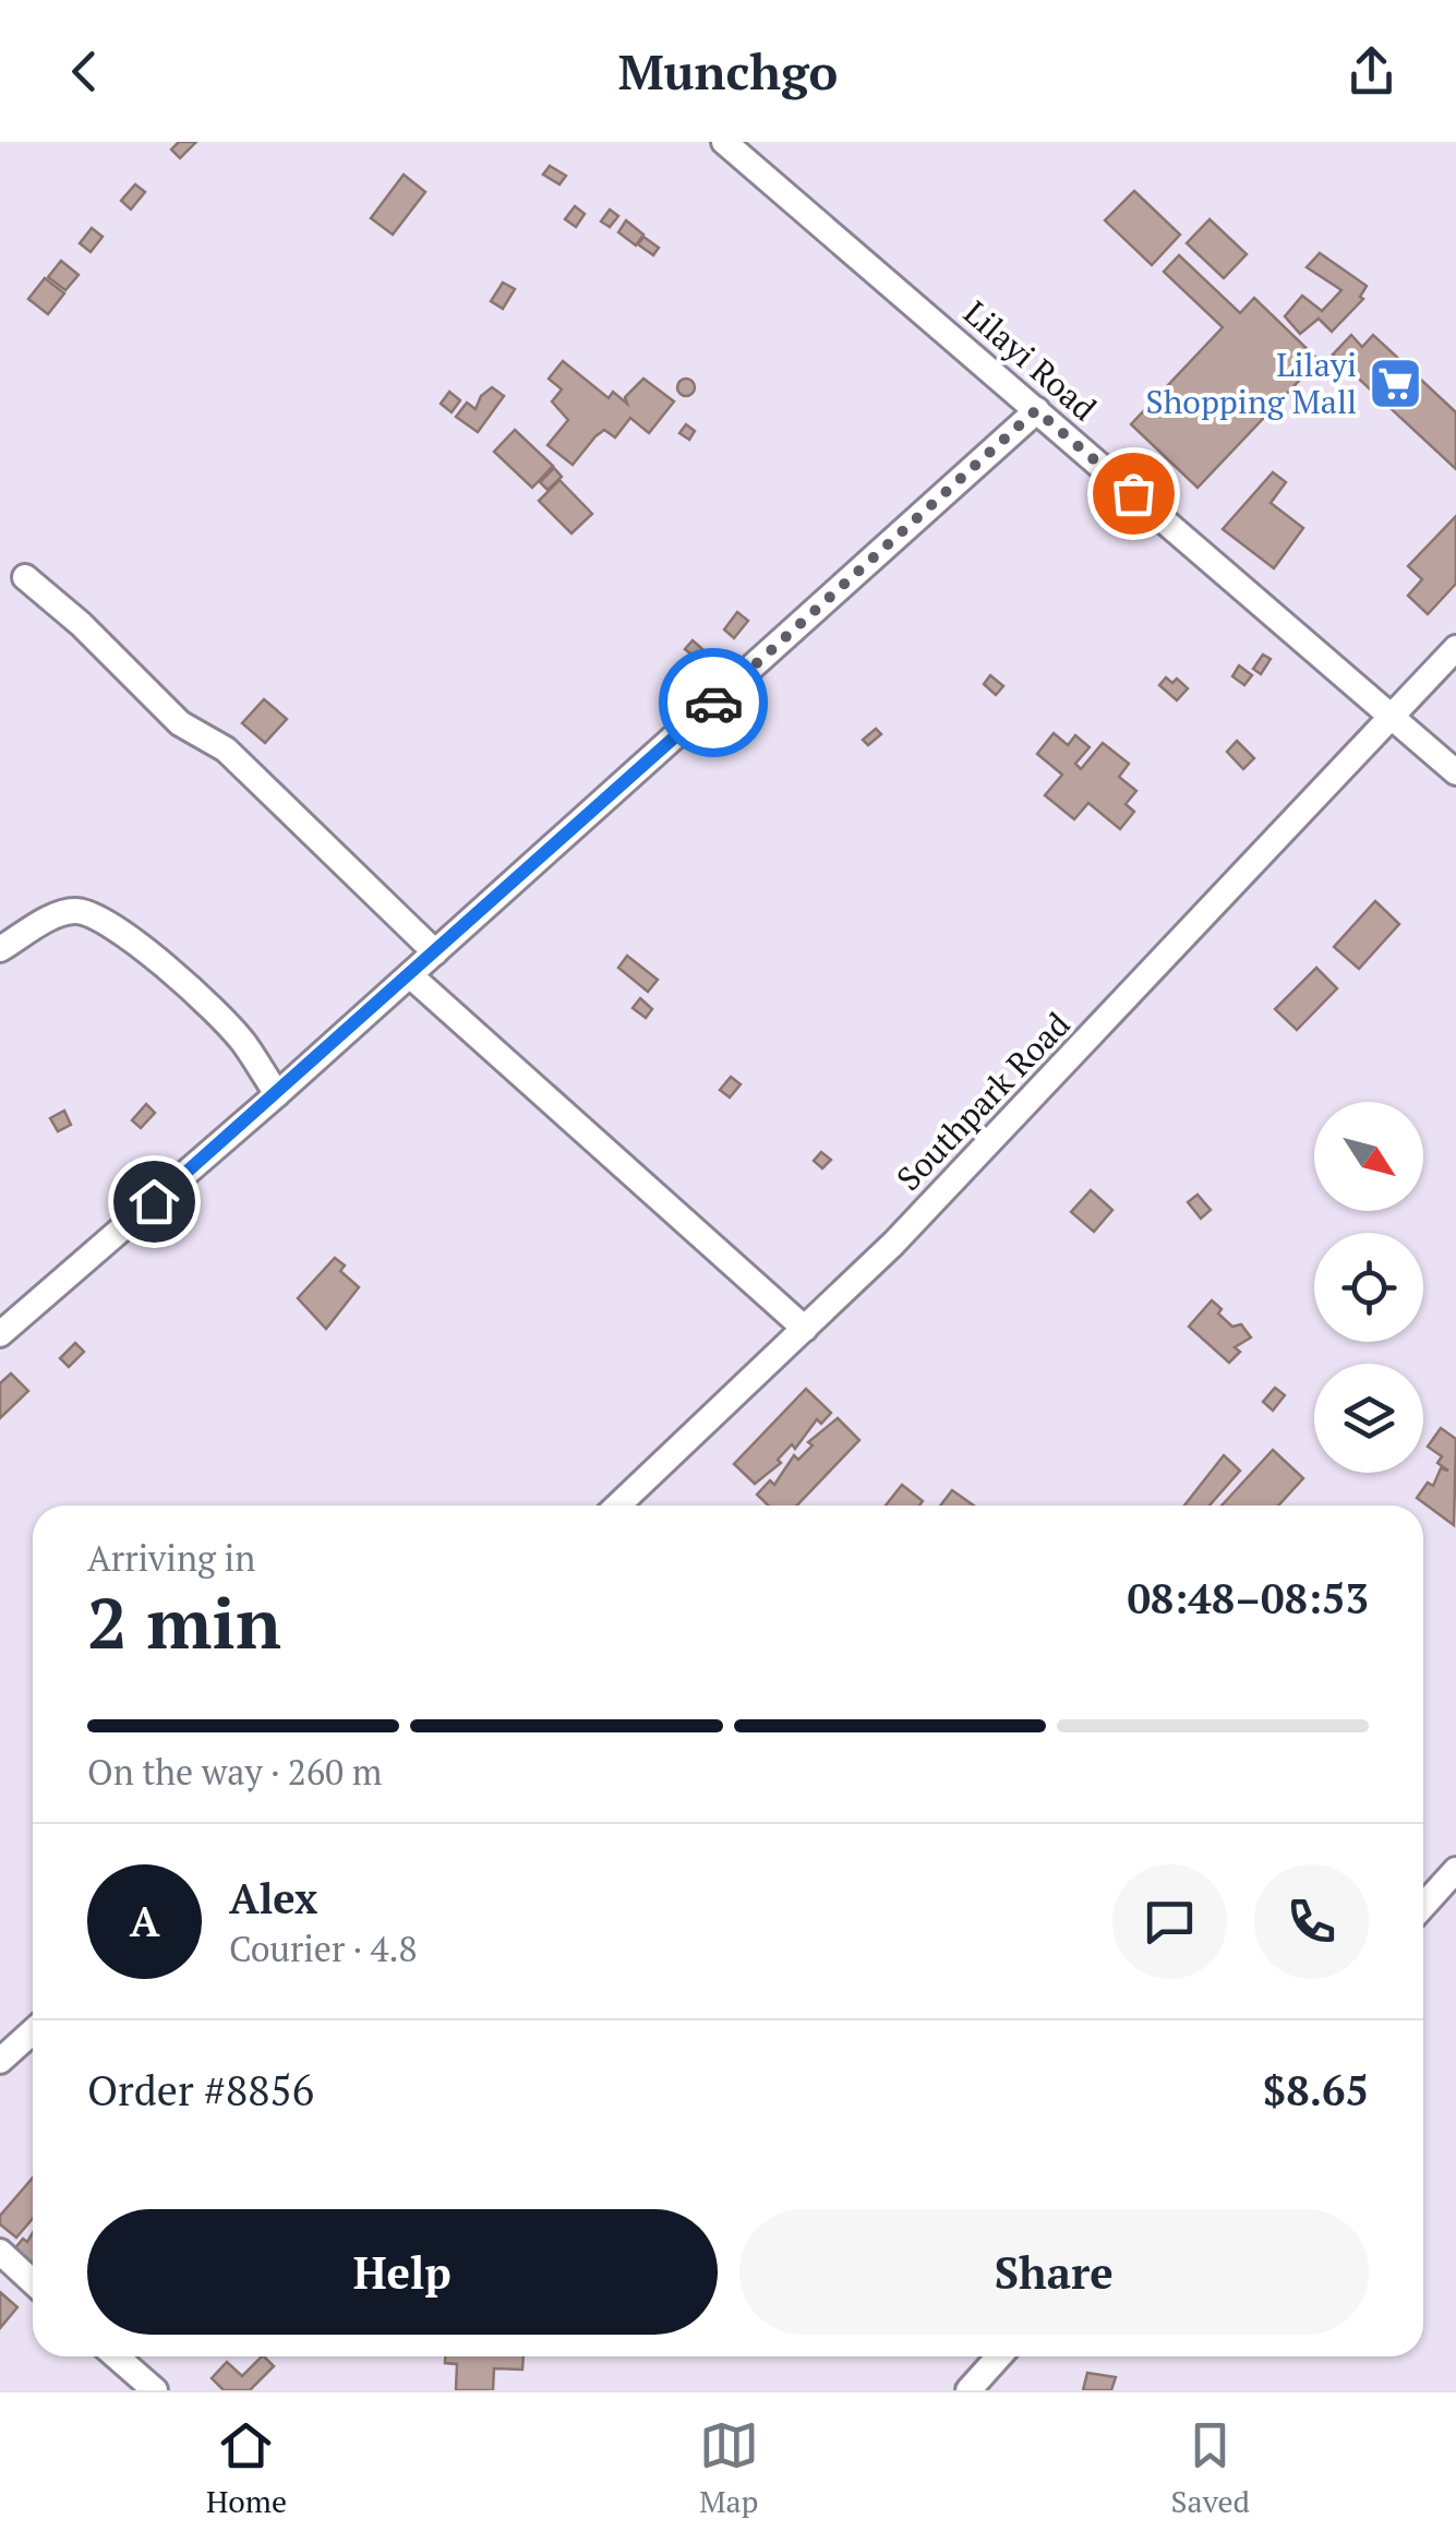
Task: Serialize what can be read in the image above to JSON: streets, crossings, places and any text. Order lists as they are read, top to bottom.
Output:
{
  "streets": {
    "street": ["Lilayi Road", "Southpark Road"]
  },
  "crossings": [
    ["Lilayi Road", "Southpark Road"]
  ],
  "places": {
    "supermarket": ["Lilayi Shopping Mall"]
  },
  "north": "bottom right",
  "page": {
    "header": "Munchgo",
    "heading": ["2 min", "Arriving in", "08:48–08:53"],
    "panel": [
      "Alex",
      "Courier · 4.8",
      "Order #8856",
      "$8.65"
    ],
    "bar": "On the way · 260 m",
    "round": "A",
    "buttons": ["Help", "Share"],
    "tabs": ["Home", "Map", "Saved"]
  }
}
